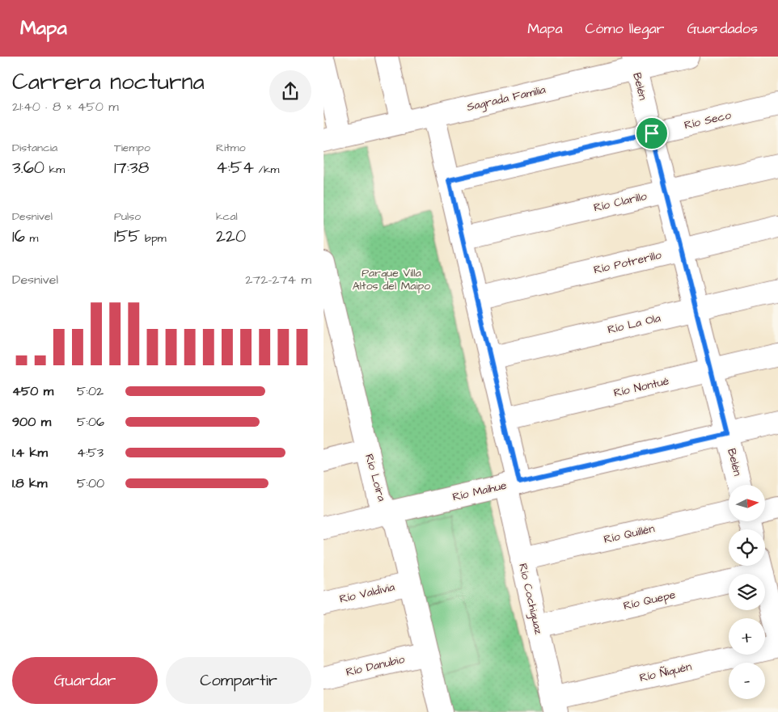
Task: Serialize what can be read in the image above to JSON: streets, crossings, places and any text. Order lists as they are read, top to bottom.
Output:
{
  "streets": {
    "street": [
      "Belén",
      "Sagrada Familia",
      "Río Seco",
      "Río Clarillo",
      "Río Potrerillo",
      "Río La Ola",
      "Río Nontué",
      "Río Loira",
      "Río Maihue",
      "Río Quillén",
      "Río Valdivia",
      "Río Cochiguaz",
      "Río Quepe",
      "Río Danubio",
      "Río Ñiquén"
    ]
  },
  "crossings": [
    ["Belén", "Sagrada Familia"],
    ["Belén", "Río Seco"],
    ["Belén", "Río Clarillo"],
    ["Belén", "Río Potrerillo"],
    ["Belén", "Río La Ola"],
    ["Belén", "Río Nontué"],
    ["Belén", "Río Maihue"],
    ["Sagrada Familia", "Río Cochiguaz"],
    ["Río Seco", "Río Cochiguaz"],
    ["Río Clarillo", "Río Cochiguaz"],
    ["Río Potrerillo", "Río Cochiguaz"],
    ["Río La Ola", "Río Cochiguaz"],
    ["Río Nontué", "Río Cochiguaz"],
    ["Río Loira", "Río Maihue"],
    ["Río Loira", "Río Valdivia"],
    ["Río Loira", "Río Danubio"],
    ["Río Maihue", "Río Cochiguaz"],
    ["Río Quillén", "Río Cochiguaz"],
    ["Río Cochiguaz", "Río Quepe"],
    ["Río Cochiguaz", "Río Ñiquén"]
  ],
  "parks": ["Parque Villa Altos del Maipo"],
  "north": "right",
  "page": {
    "header": "Mapa",
    "nav": ["Mapa", "Cómo llegar", "Guardados"],
    "heading": ["Carrera nocturna", "21:40 · 8 × 450 m"],
    "stats": [
      ["Distancia", "3.60 km"],
      ["Tiempo", "17:38"],
      ["Ritmo", "4:54 /km"],
      ["Desnivel", "16 m"],
      ["Pulso", "155 bpm"],
      ["kcal", "220"]
    ],
    "chart": ["Desnivel", "272–274 m"],
    "list": [
      {
        "name": "450 m",
        "note": "5:02"
      },
      {
        "name": "900 m",
        "note": "5:06"
      },
      {
        "name": "1.4 km",
        "note": "4:53"
      },
      {
        "name": "1.8 km",
        "note": "5:00"
      }
    ],
    "map_buttons": ["+", "−"],
    "buttons": ["Guardar", "Compartir"]
  }
}
